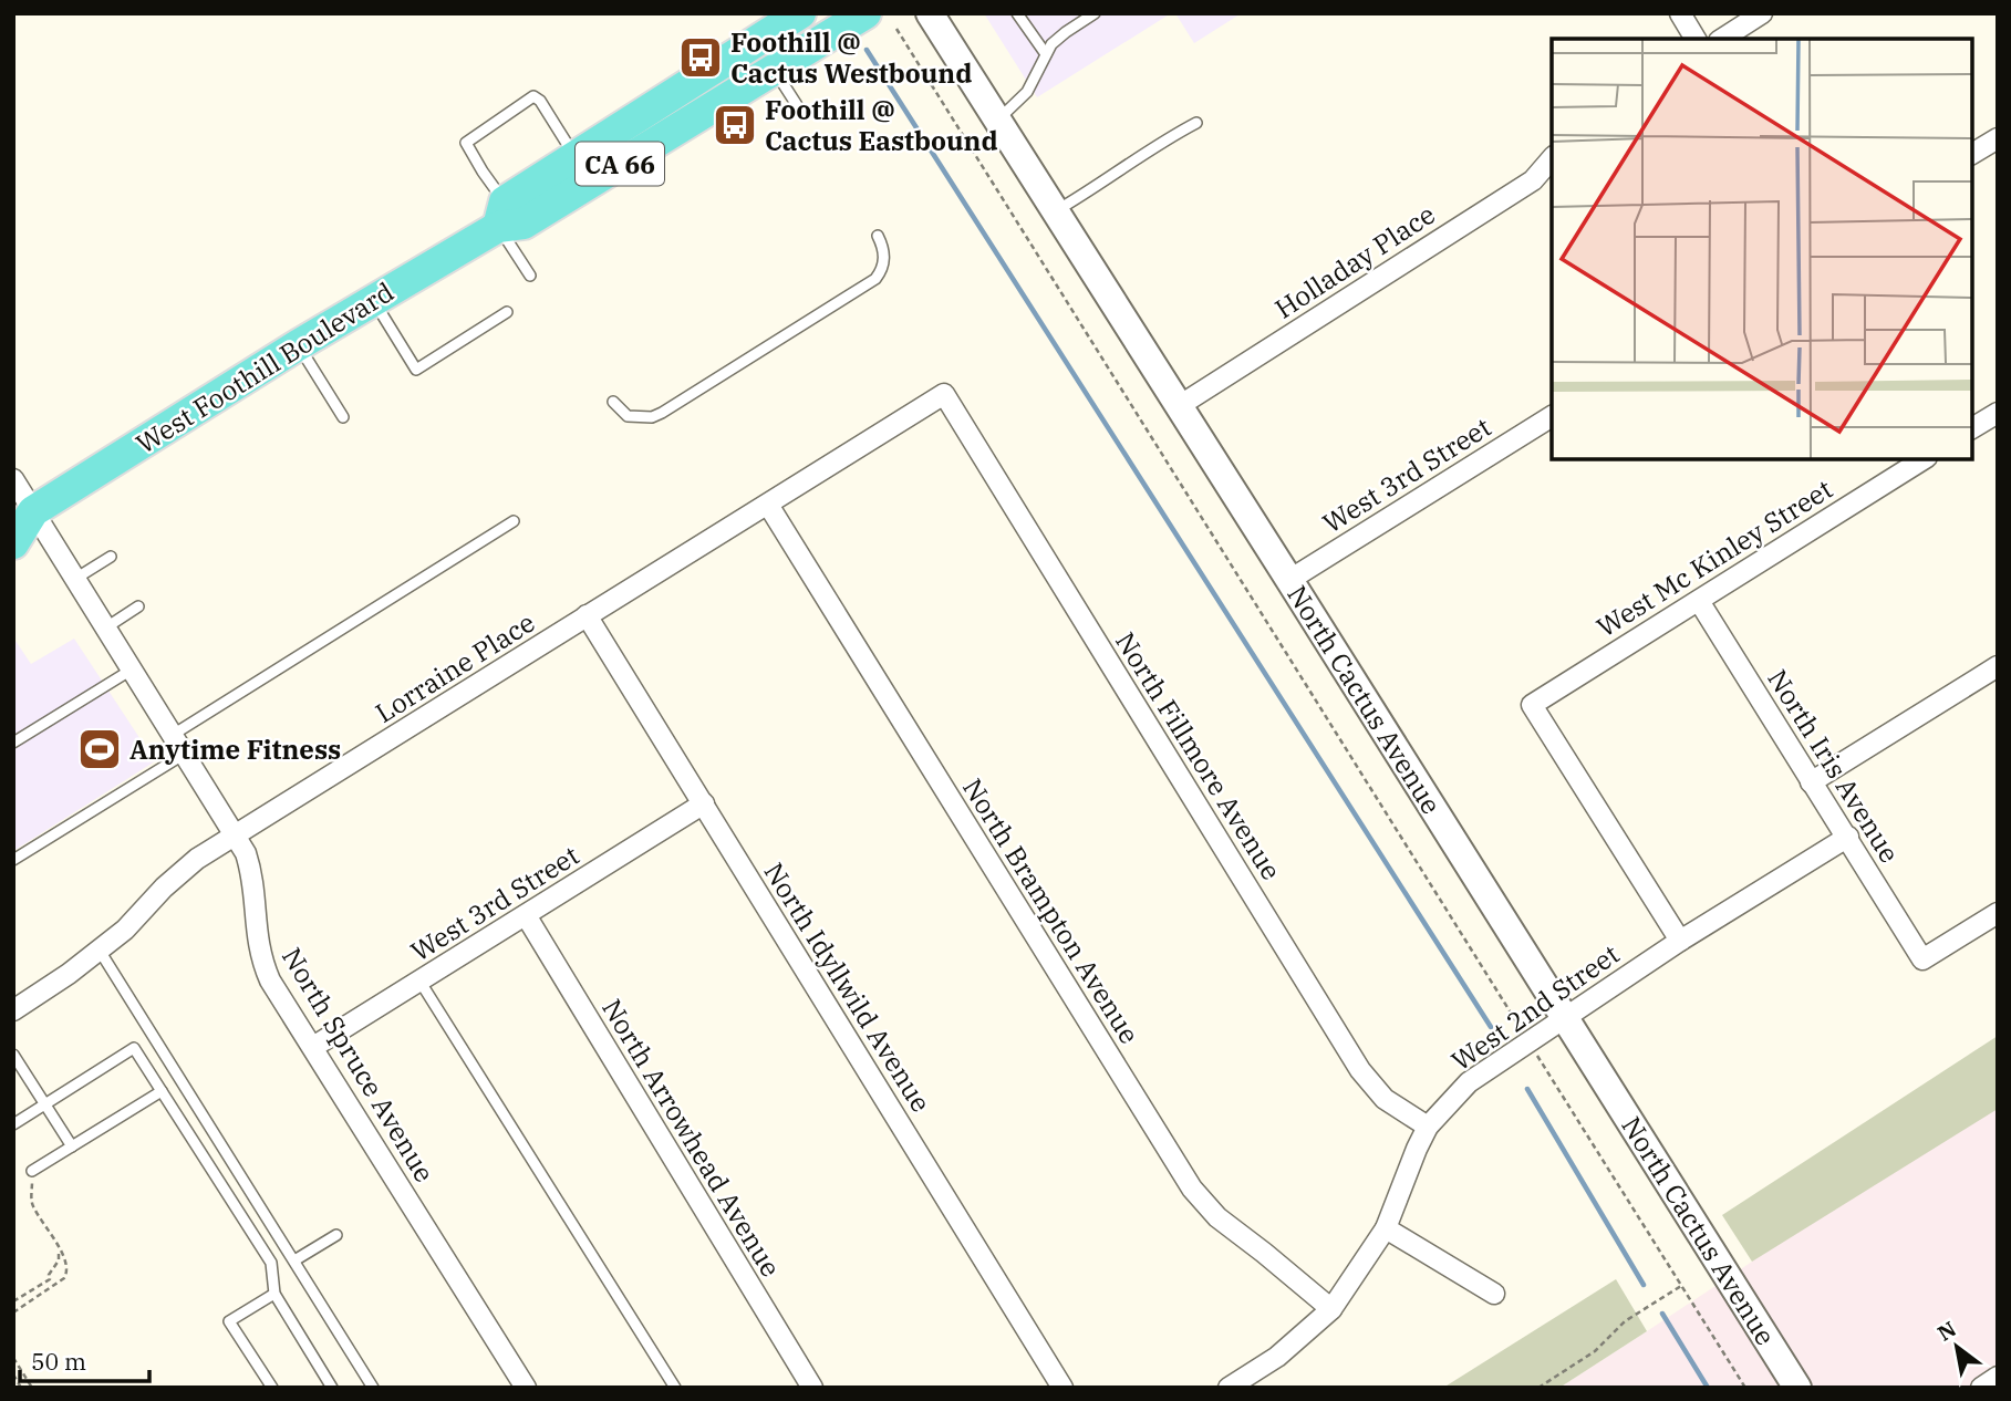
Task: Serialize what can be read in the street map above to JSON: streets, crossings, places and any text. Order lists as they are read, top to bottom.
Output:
{
  "streets": {
    "main road": ["CA 66", "West Foothill Boulevard", "North Cactus Avenue"],
    "street": [
      "Holladay Place",
      "West 3rd Street",
      "West Mc Kinley Street",
      "Lorraine Place",
      "North Fillmore Avenue",
      "North Iris Avenue",
      "North Brampton Avenue",
      "North Idyllwild Avenue",
      "West 2nd Street",
      "North Spruce Avenue",
      "North Arrowhead Avenue"
    ]
  },
  "crossings": [
    ["Holladay Place", "North Cactus Avenue"],
    ["West Foothill Boulevard", "North Spruce Avenue"],
    ["West 3rd Street", "North Cactus Avenue"],
    ["West 3rd Street", "North Idyllwild Avenue"],
    ["West 3rd Street", "North Spruce Avenue"],
    ["West 3rd Street", "North Arrowhead Avenue"],
    ["West Mc Kinley Street", "North Iris Avenue"],
    ["West Mc Kinley Street", "West 2nd Street"],
    ["Lorraine Place", "North Fillmore Avenue"],
    ["Lorraine Place", "North Brampton Avenue"],
    ["Lorraine Place", "North Idyllwild Avenue"],
    ["Lorraine Place", "North Spruce Avenue"],
    ["North Cactus Avenue", "West 2nd Street"],
    ["North Fillmore Avenue", "West 2nd Street"],
    ["North Iris Avenue", "West 2nd Street"],
    ["North Brampton Avenue", "West 2nd Street"]
  ],
  "places": {
    "bus stop": ["Foothill @ Cactus Westbound", "Foothill @ Cactus Eastbound"],
    "sports": ["Anytime Fitness"]
  },
  "scale_bar": "50 m",
  "north": "top left"
}
